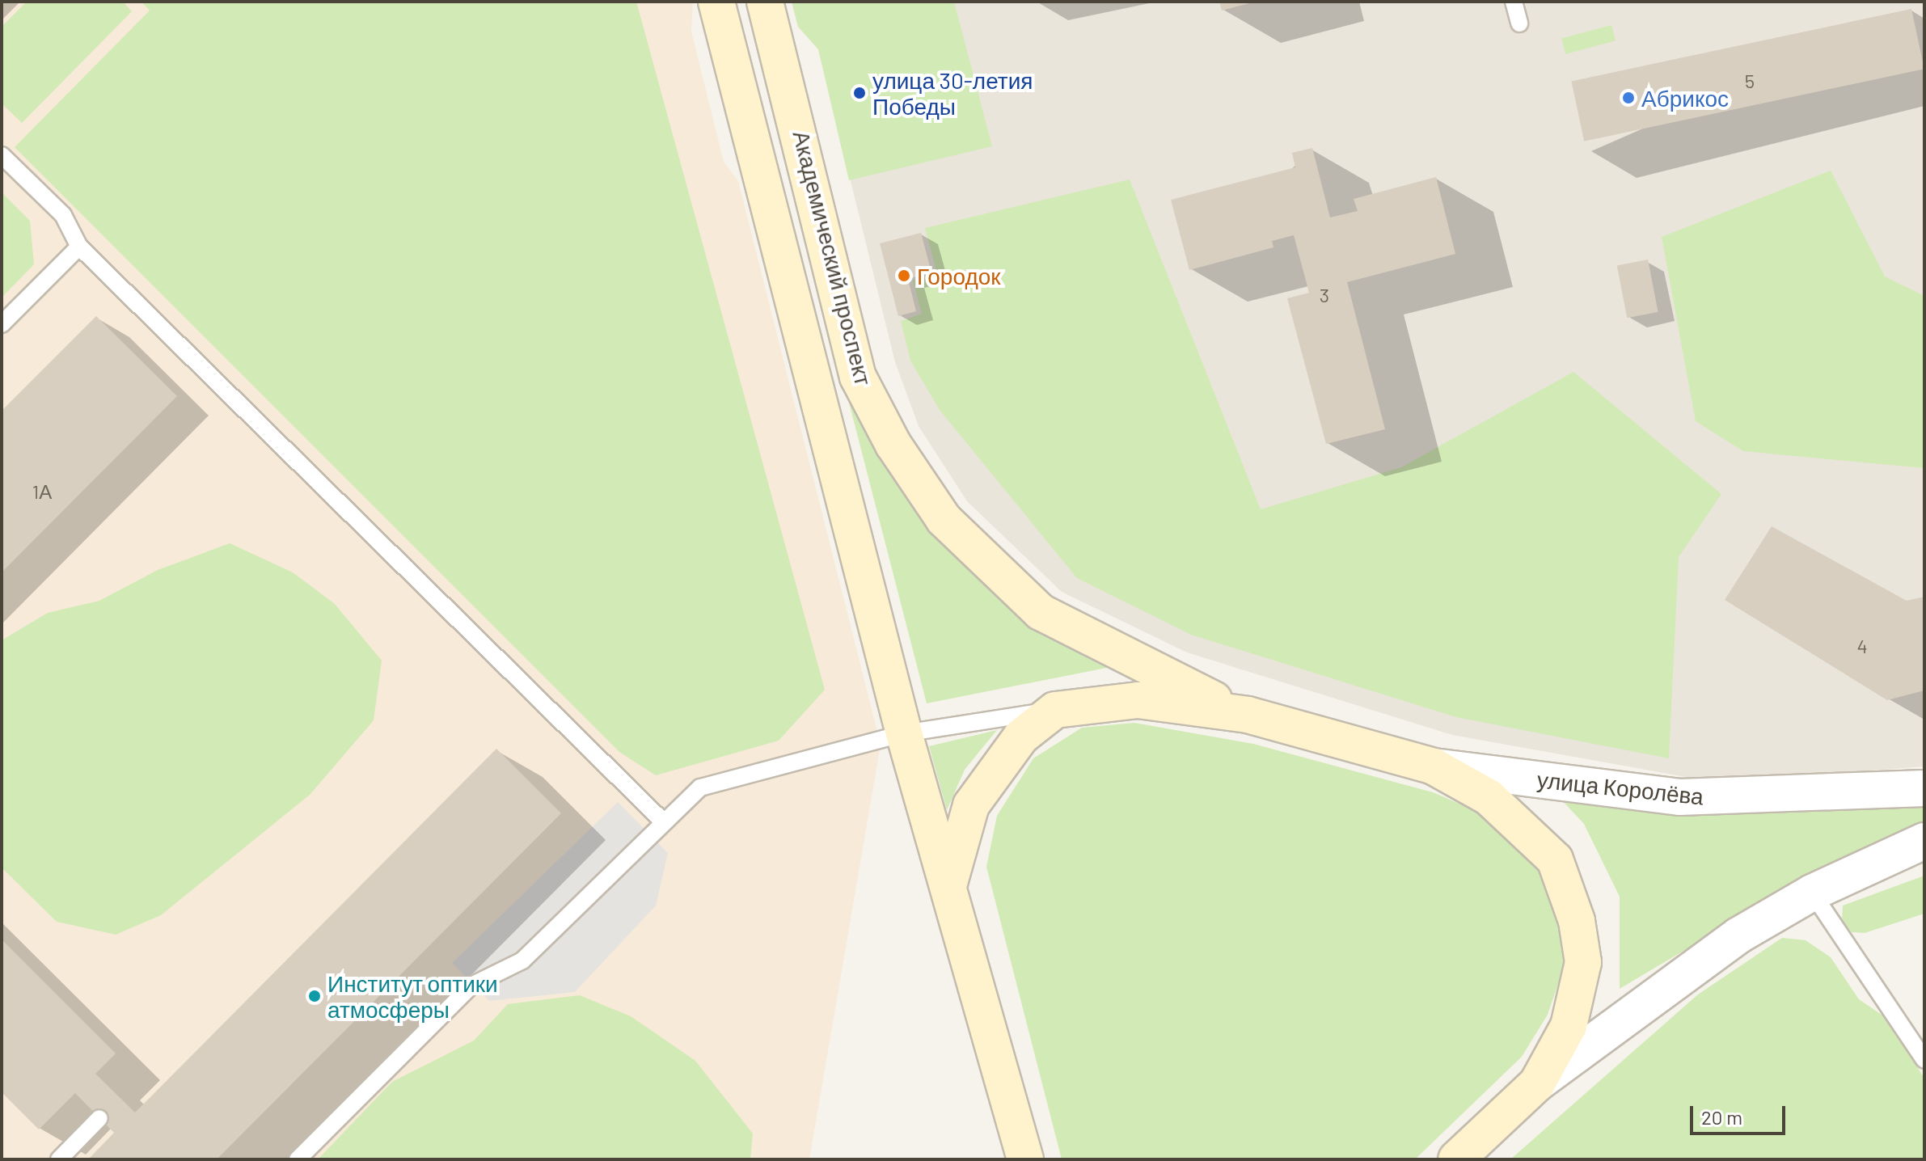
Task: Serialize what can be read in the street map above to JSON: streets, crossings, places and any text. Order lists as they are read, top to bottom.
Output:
{
  "streets": {
    "main road": ["Академический проспект"],
    "street": ["улица Королёва"]
  },
  "places": [
    "улица 30-летия Победы",
    "Абрикос",
    "Городок",
    "Институт оптики атмосферы"
  ],
  "house_numbers": [
    "5",
    "3",
    "1А",
    "4"
  ],
  "scale_bar": "20 m"
}
